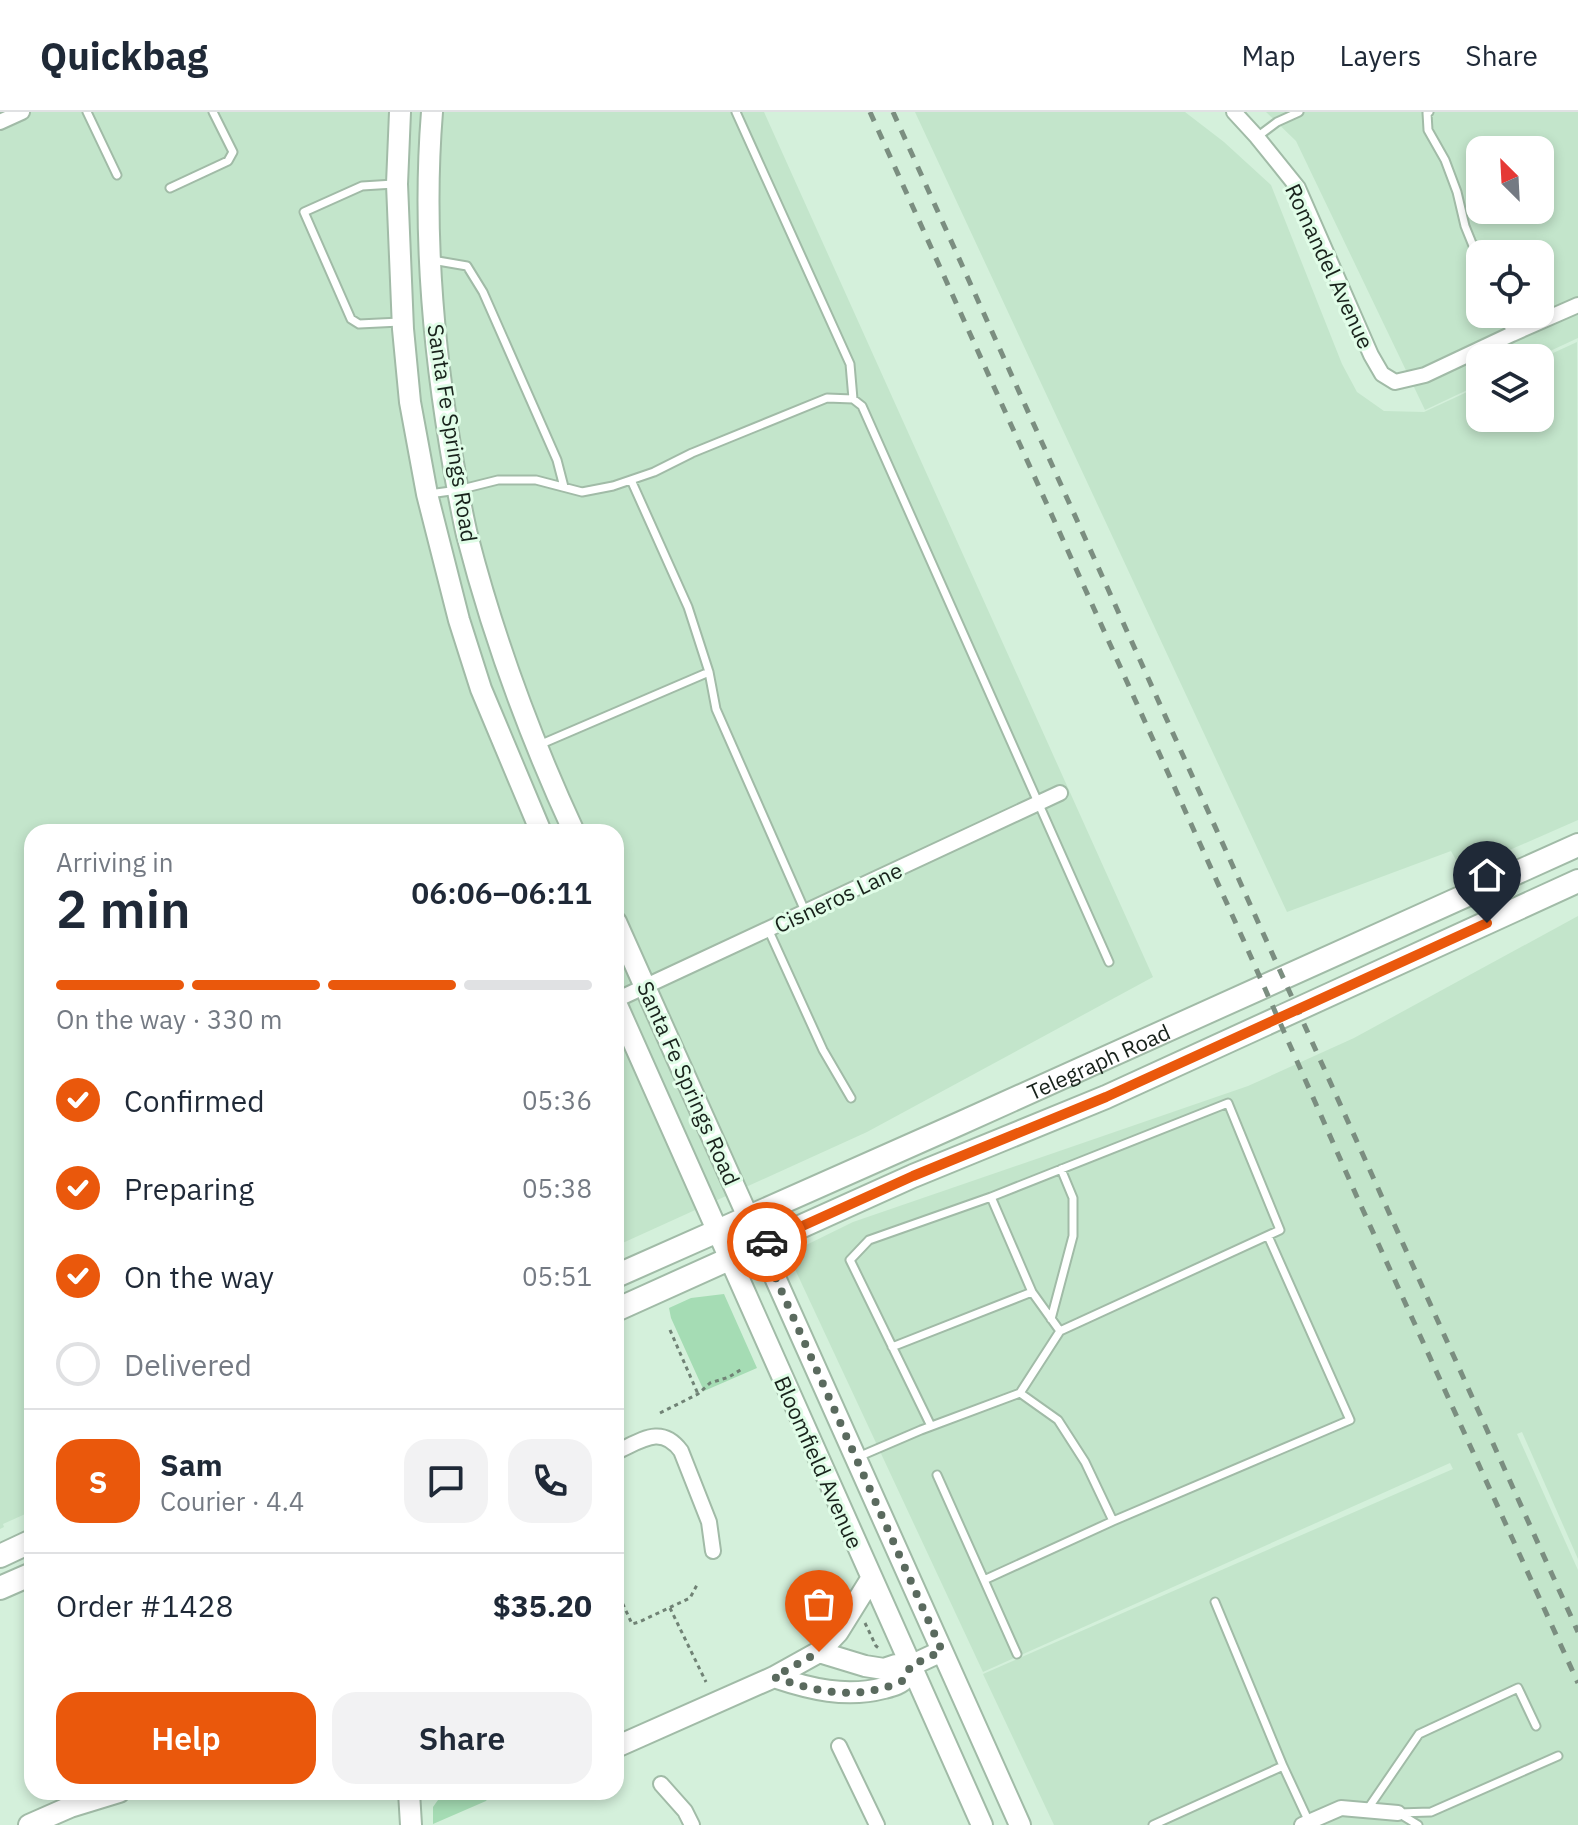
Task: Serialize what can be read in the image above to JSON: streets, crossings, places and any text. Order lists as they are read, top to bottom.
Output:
{
  "streets": {
    "main road": ["Santa Fe Springs Road", "Telegraph Road", "Bloomfield Avenue"],
    "street": ["Romandel Avenue", "Cisneros Lane"]
  },
  "crossings": [
    ["Santa Fe Springs Road", "Cisneros Lane"],
    ["Santa Fe Springs Road", "Telegraph Road"],
    ["Santa Fe Springs Road", "Bloomfield Avenue"],
    ["Telegraph Road", "Bloomfield Avenue"]
  ],
  "north": "top left",
  "page": {
    "header": "Quickbag",
    "nav": ["Map", "Layers", "Share"],
    "heading": ["2 min", "Arriving in", "06:06–06:11"],
    "panel": [
      "Sam",
      "Courier · 4.4",
      "Order #1428",
      "$35.20"
    ],
    "bar": "On the way · 330 m",
    "list": [
      ["Confirmed", "05:36"],
      ["Preparing", "05:38"],
      ["On the way", "05:51"],
      "Delivered"
    ],
    "round": "S",
    "buttons": ["Help", "Share"]
  }
}
